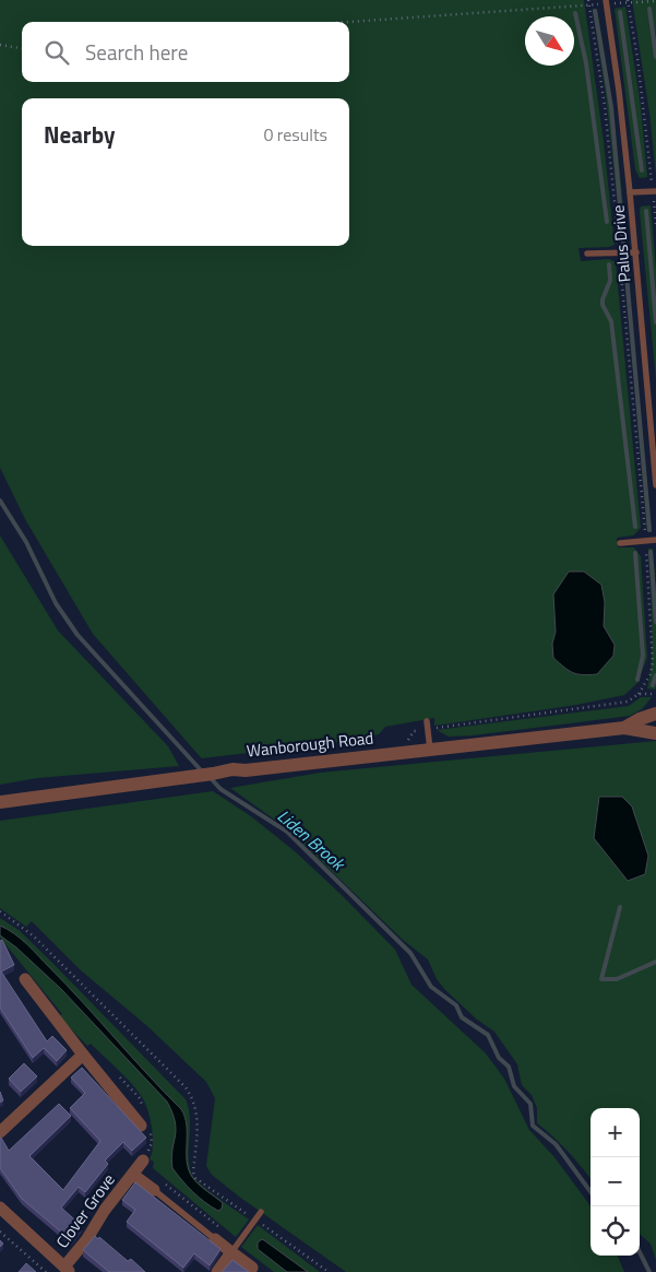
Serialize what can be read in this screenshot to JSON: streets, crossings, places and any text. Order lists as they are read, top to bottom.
{
  "streets": {
    "street": ["Wanborough Road", "Clover Grove"],
    "lane": ["Palus Drive"]
  },
  "water": ["Liden Brook"],
  "north": "bottom right",
  "page": {
    "search": "Search here",
    "heading": ["Nearby", "0 results"],
    "map_buttons": ["+", "−"]
  }
}
